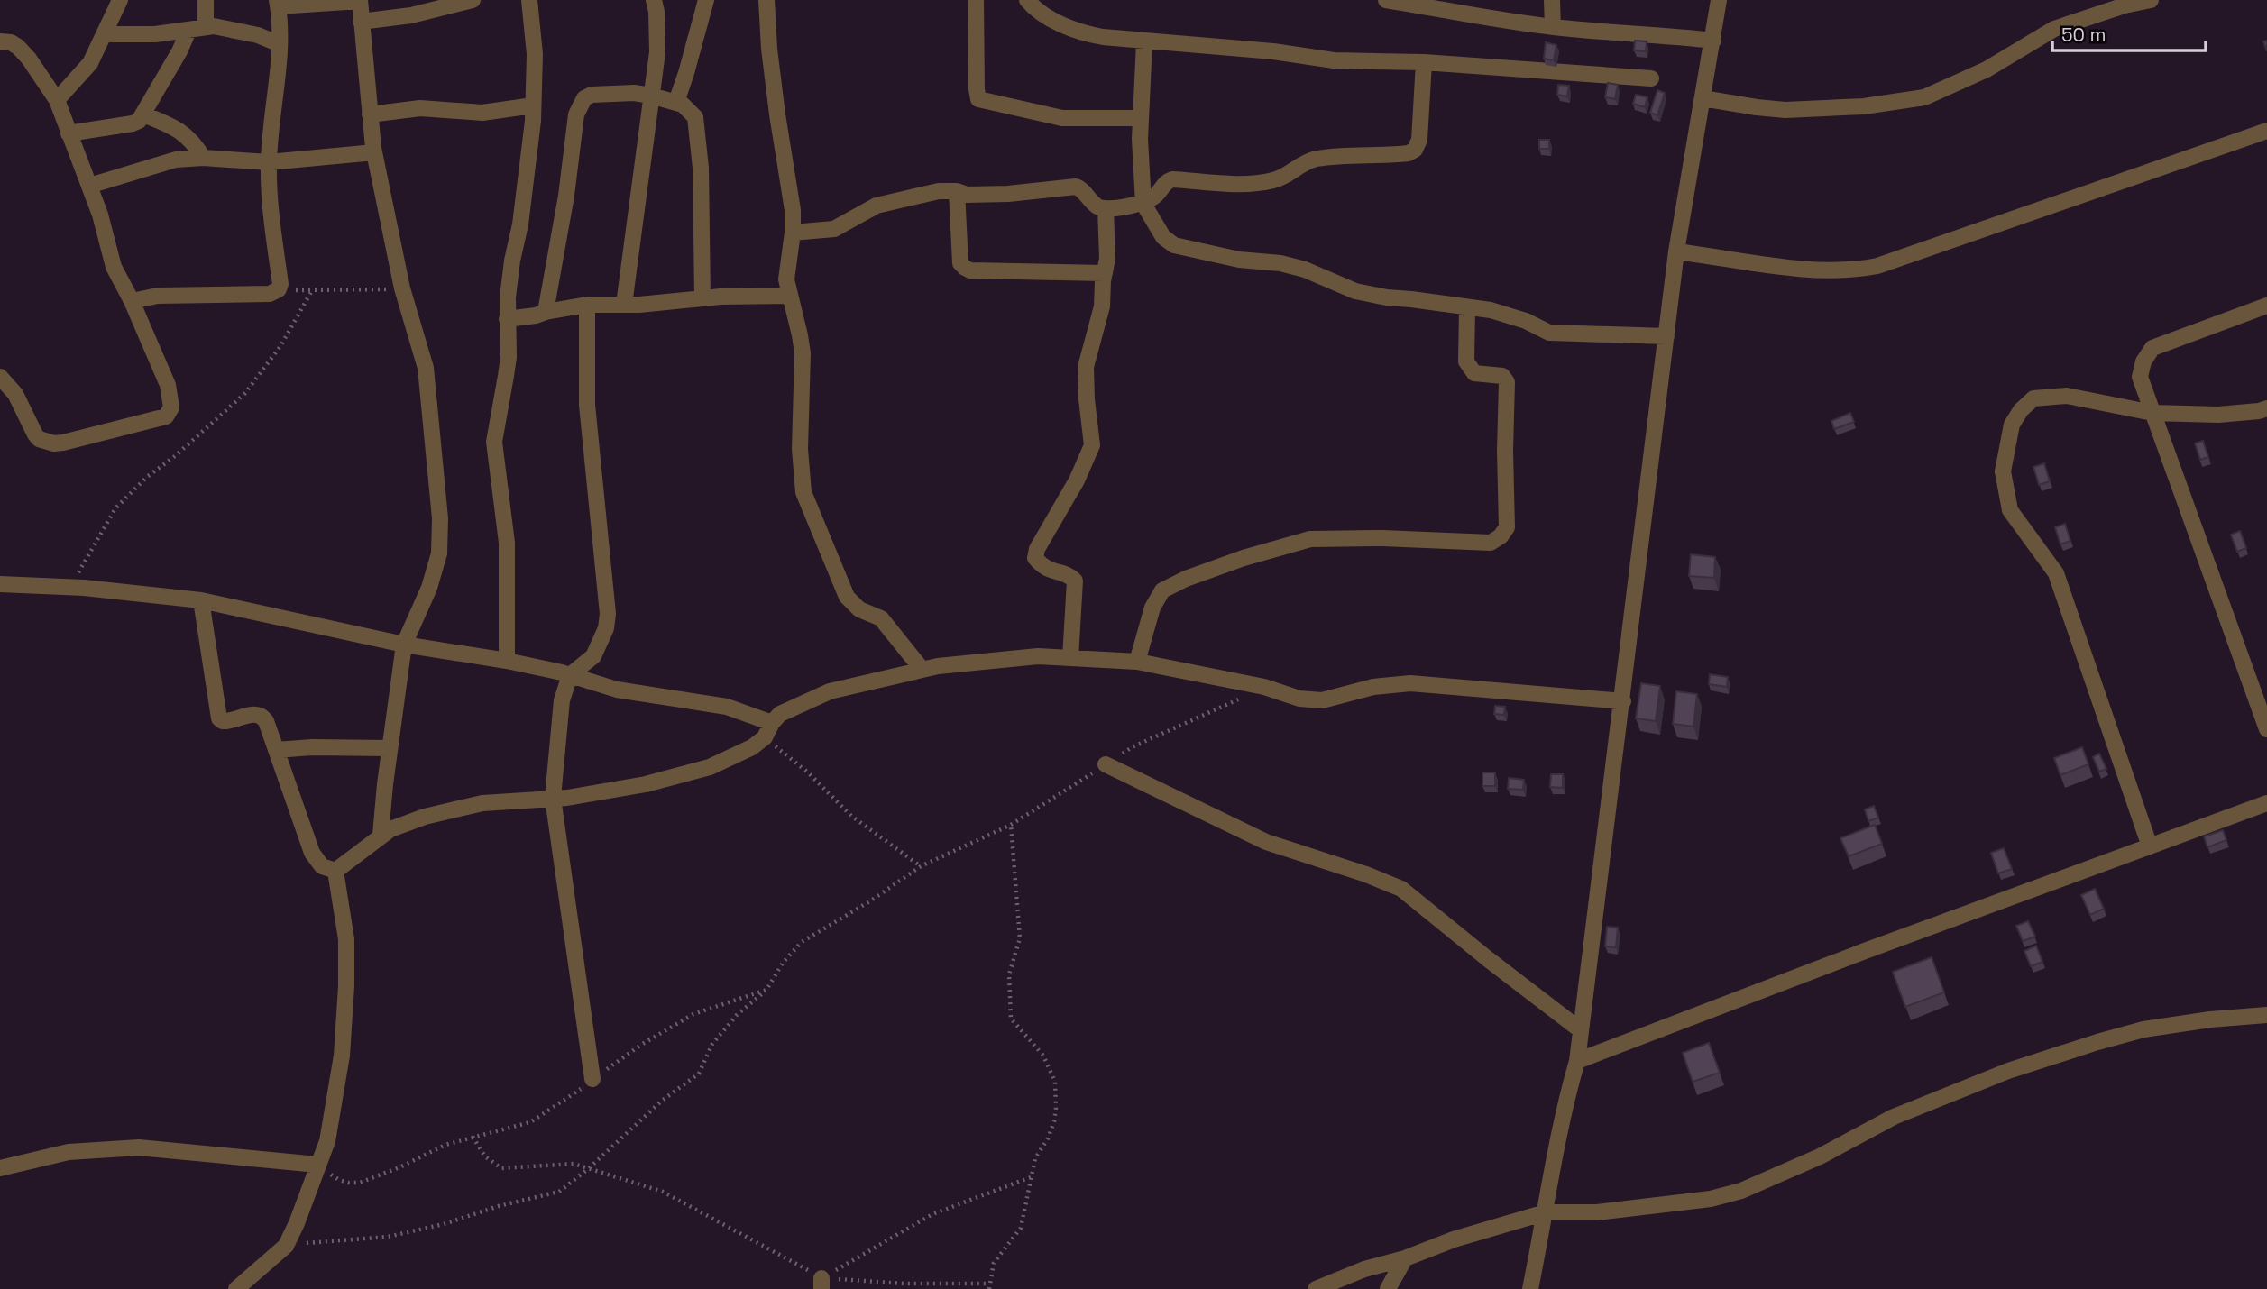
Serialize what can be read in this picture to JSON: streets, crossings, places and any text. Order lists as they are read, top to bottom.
{
  "scale_bar": "50 m"
}
